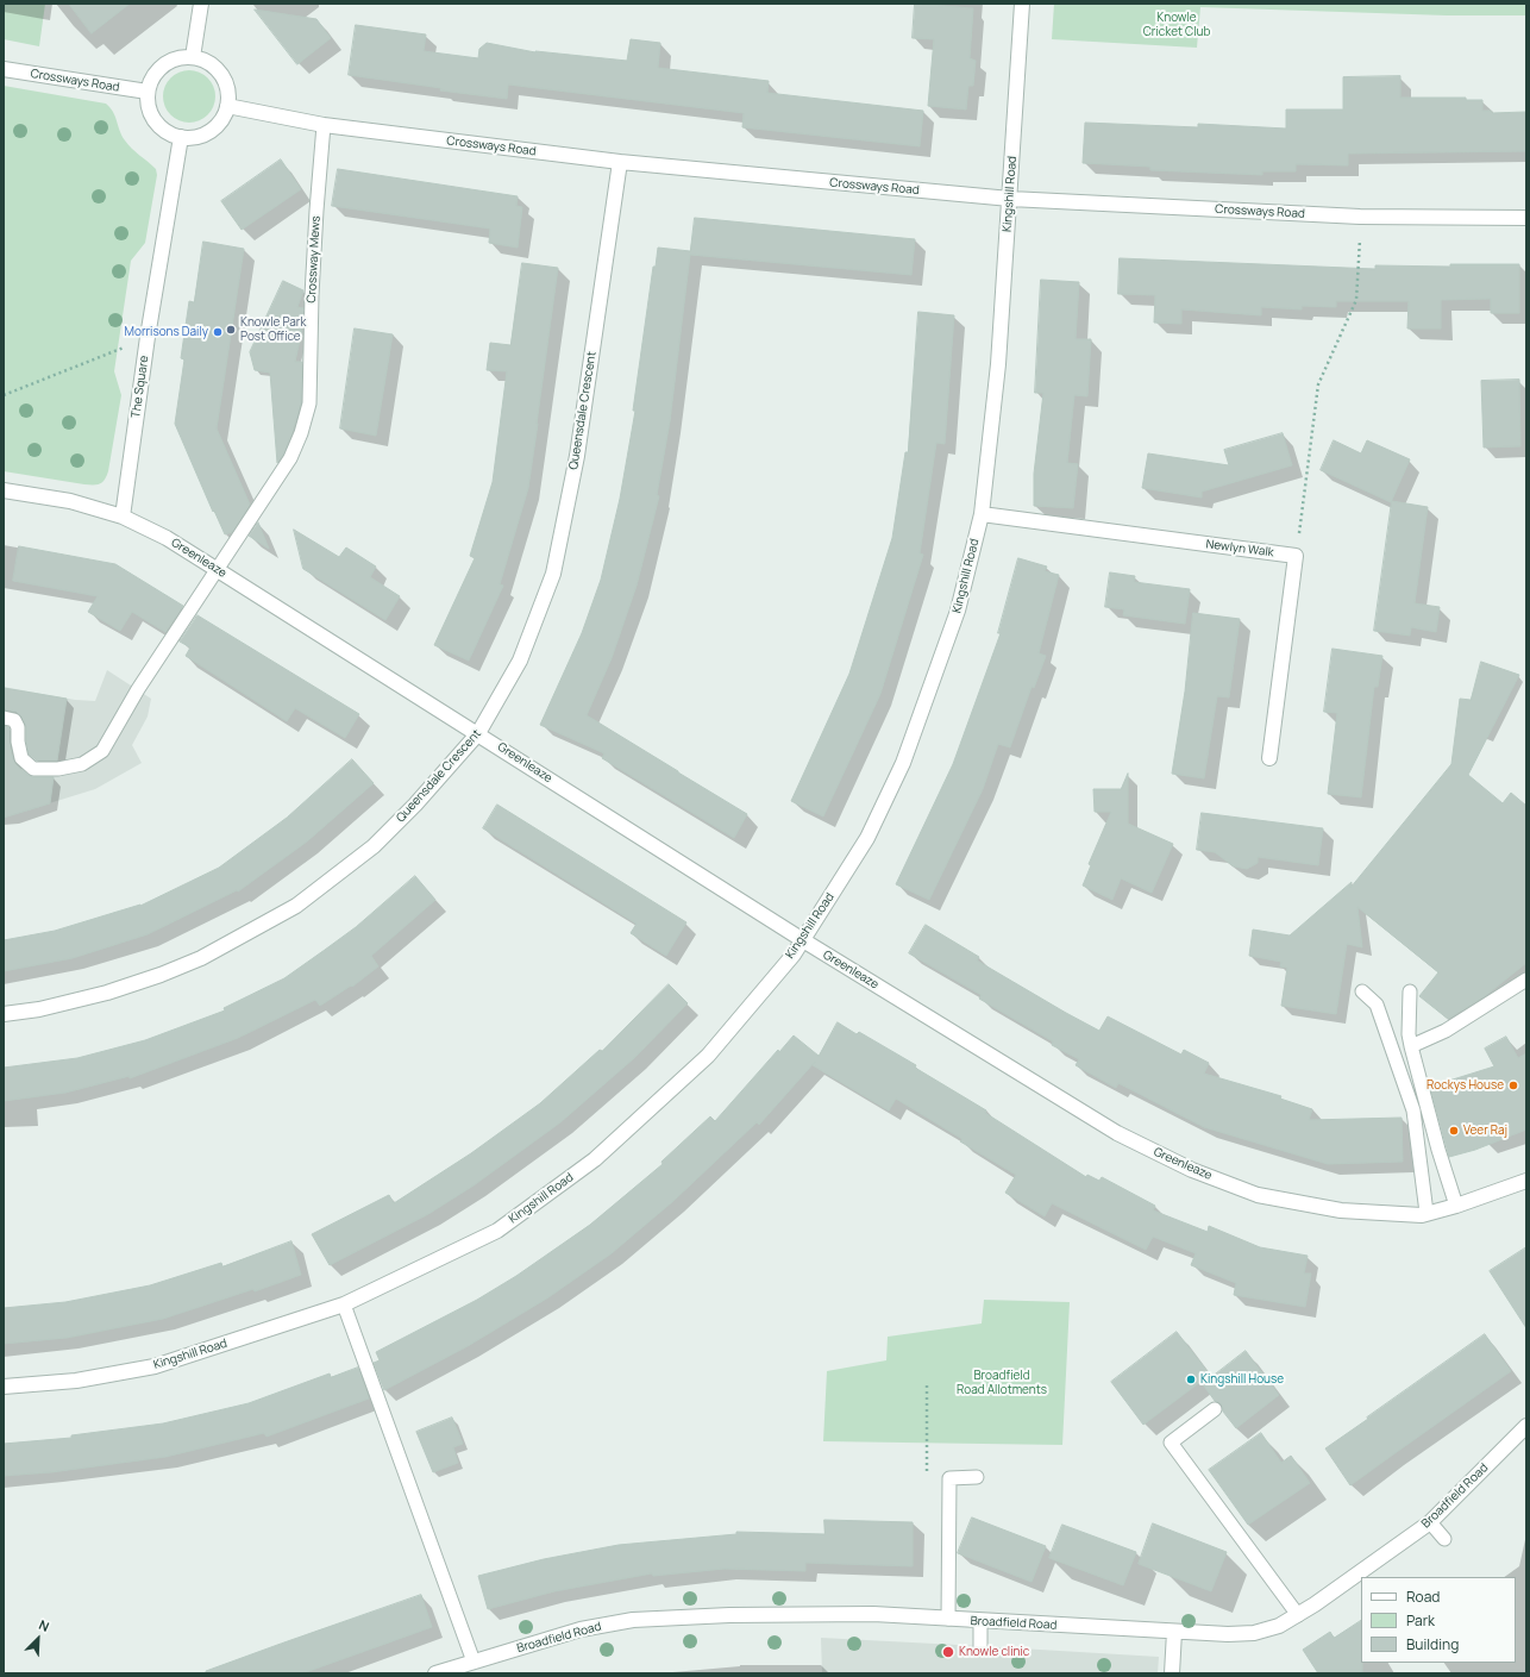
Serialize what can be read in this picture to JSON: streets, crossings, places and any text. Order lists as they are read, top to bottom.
{
  "streets": {
    "street": [
      "Crossways Road",
      "Kingshill Road",
      "The Square",
      "Queensdale Crescent",
      "Newlyn Walk",
      "Greenleaze",
      "Broadfield Road"
    ],
    "lane": ["Crossway Mews"]
  },
  "crossings": [
    ["Crossways Road", "Kingshill Road"],
    ["Crossways Road", "Crossway Mews"],
    ["Crossways Road", "The Square"],
    ["Crossways Road", "Queensdale Crescent"],
    ["Kingshill Road", "Newlyn Walk"],
    ["Kingshill Road", "Greenleaze"],
    ["Crossway Mews", "Greenleaze"],
    ["The Square", "Greenleaze"],
    ["Queensdale Crescent", "Greenleaze"]
  ],
  "parks": ["Knowle Cricket Club", "Broadfield Road Allotments"],
  "places": [
    "Knowle Park Post Office",
    "Morrisons Daily",
    "Rockys House",
    "Veer Raj",
    "Kingshill House",
    "Knowle clinic"
  ],
  "legend": ["Road", "Park", "Building"],
  "north": "top right"
}
